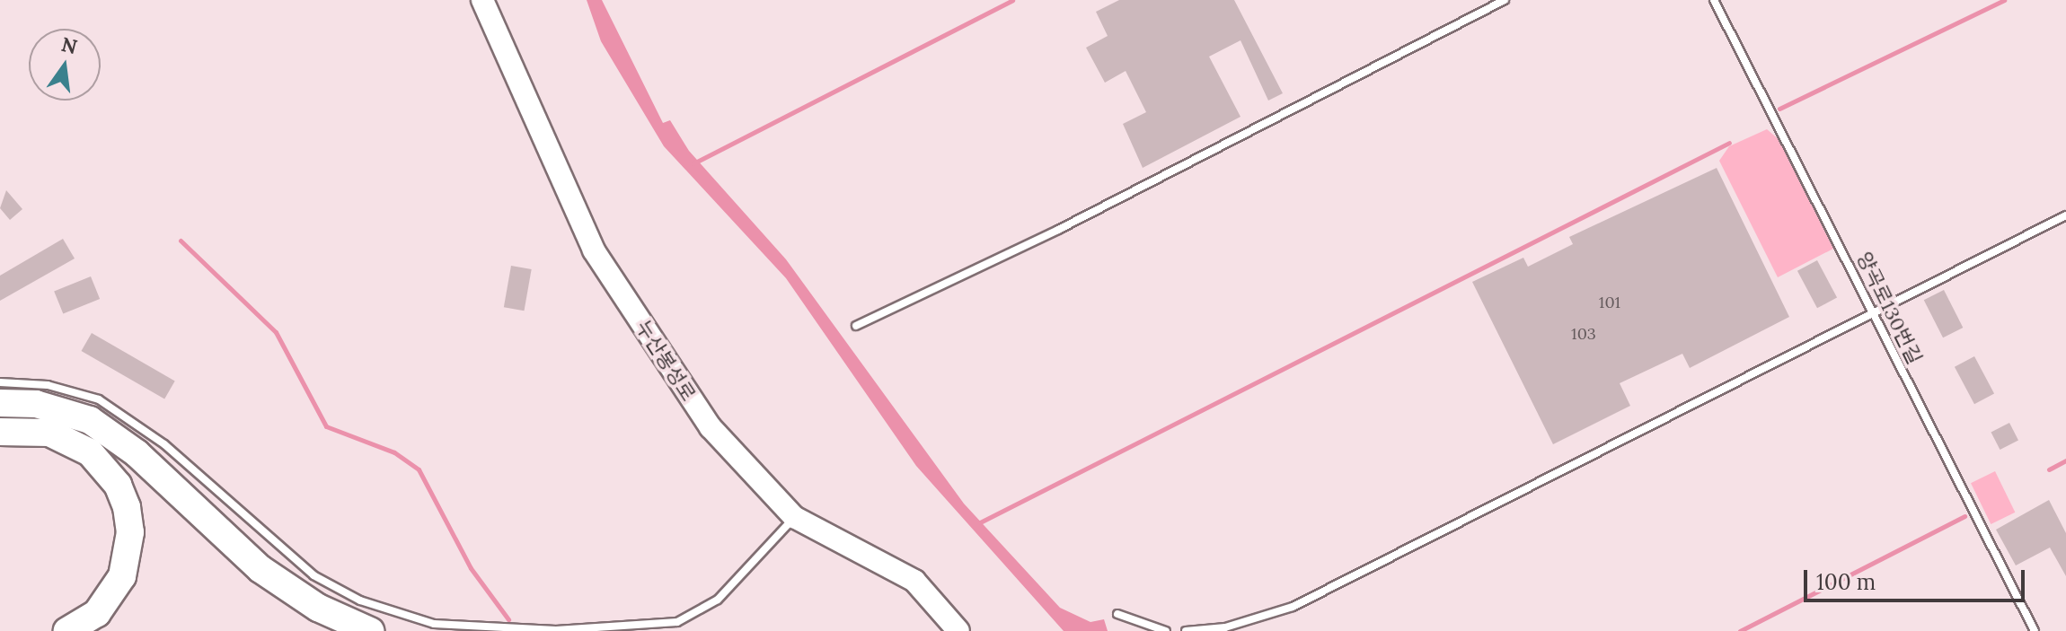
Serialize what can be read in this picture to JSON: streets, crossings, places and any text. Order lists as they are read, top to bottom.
{
  "streets": {
    "street": ["누산봉성로"],
    "lane": ["양곡로130번길"]
  },
  "house_numbers": ["101", "103"],
  "scale_bar": "100 m",
  "north": "top"
}
